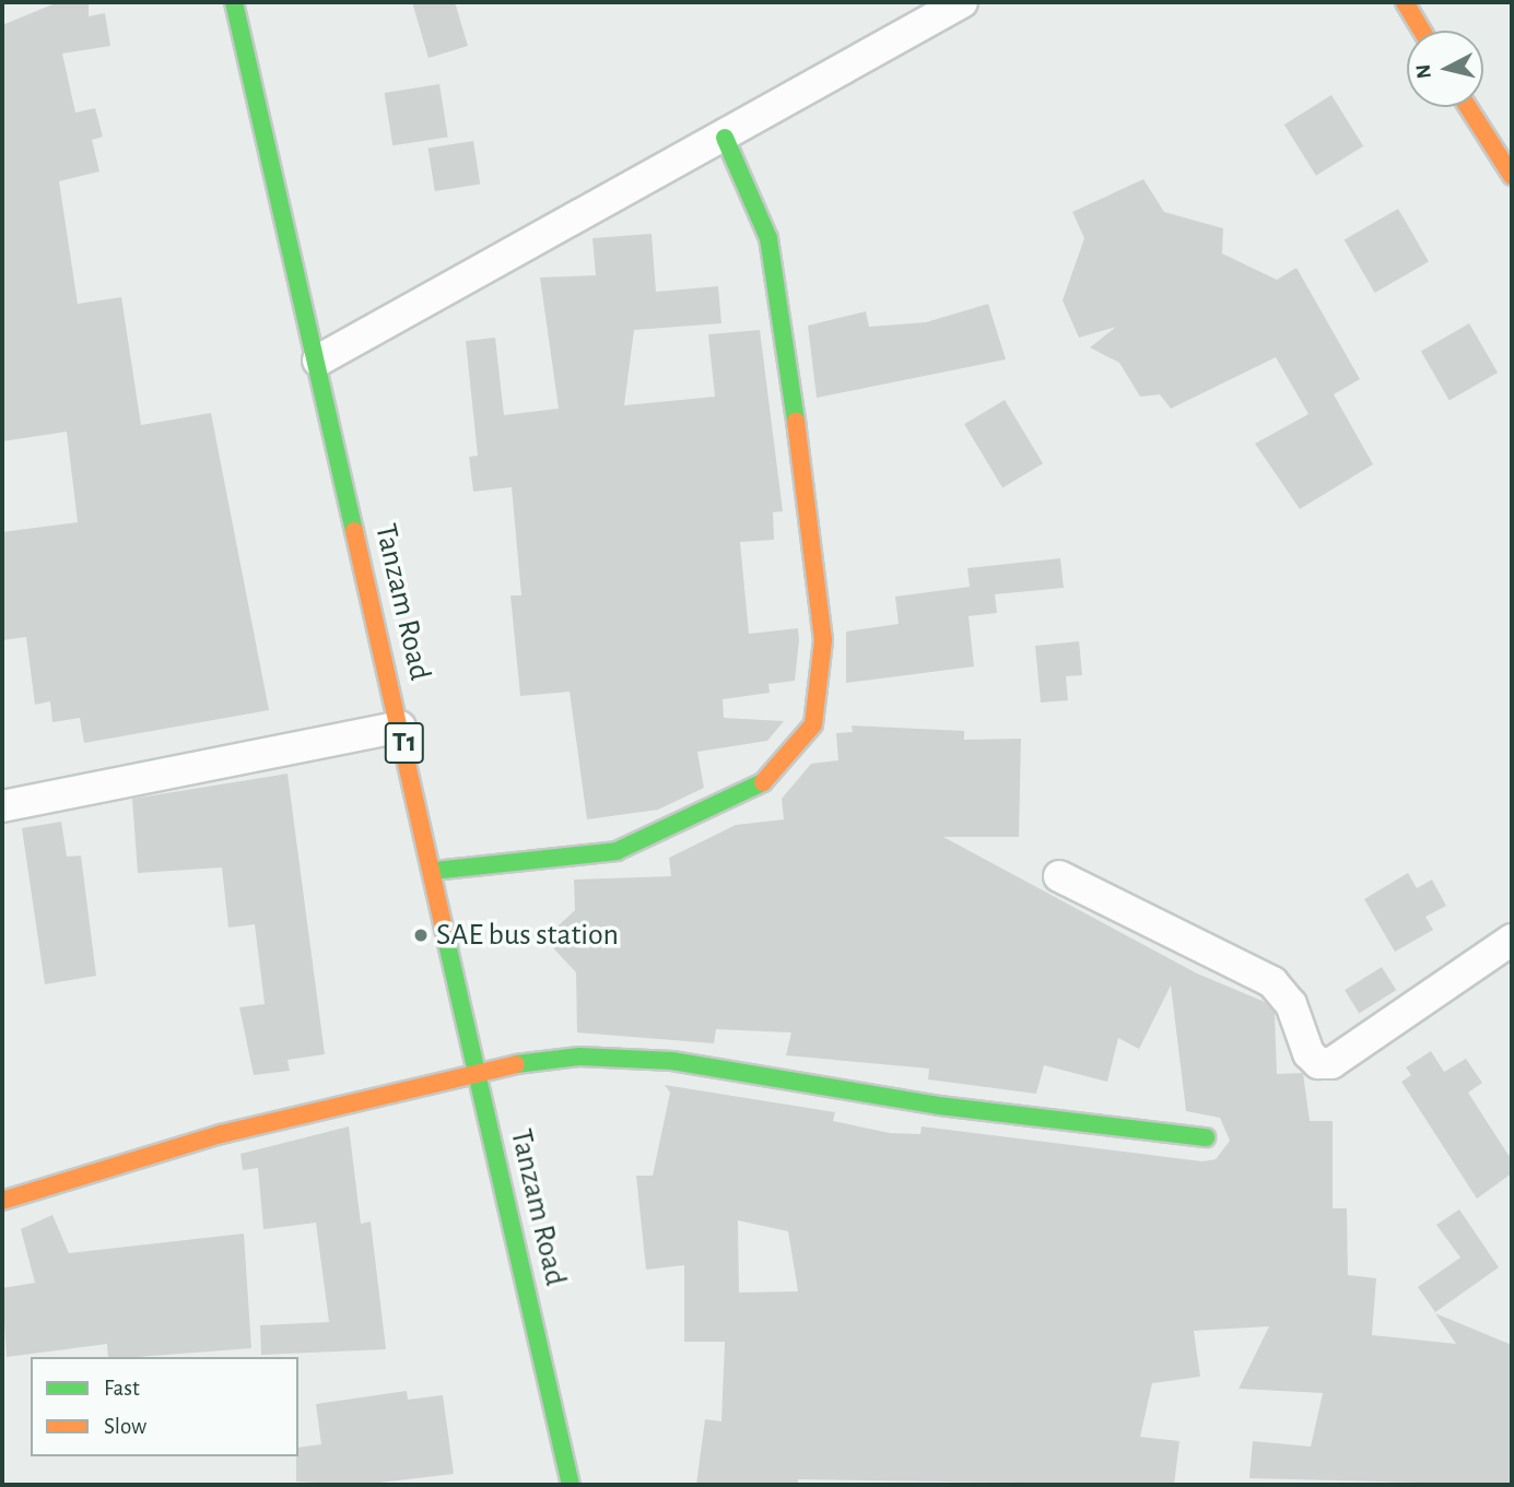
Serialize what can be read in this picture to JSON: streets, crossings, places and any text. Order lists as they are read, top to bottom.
{
  "streets": {
    "main road": ["Tanzam Road", "T1"]
  },
  "places": ["SAE bus station"],
  "legend": ["Fast", "Slow"],
  "north": "left"
}
